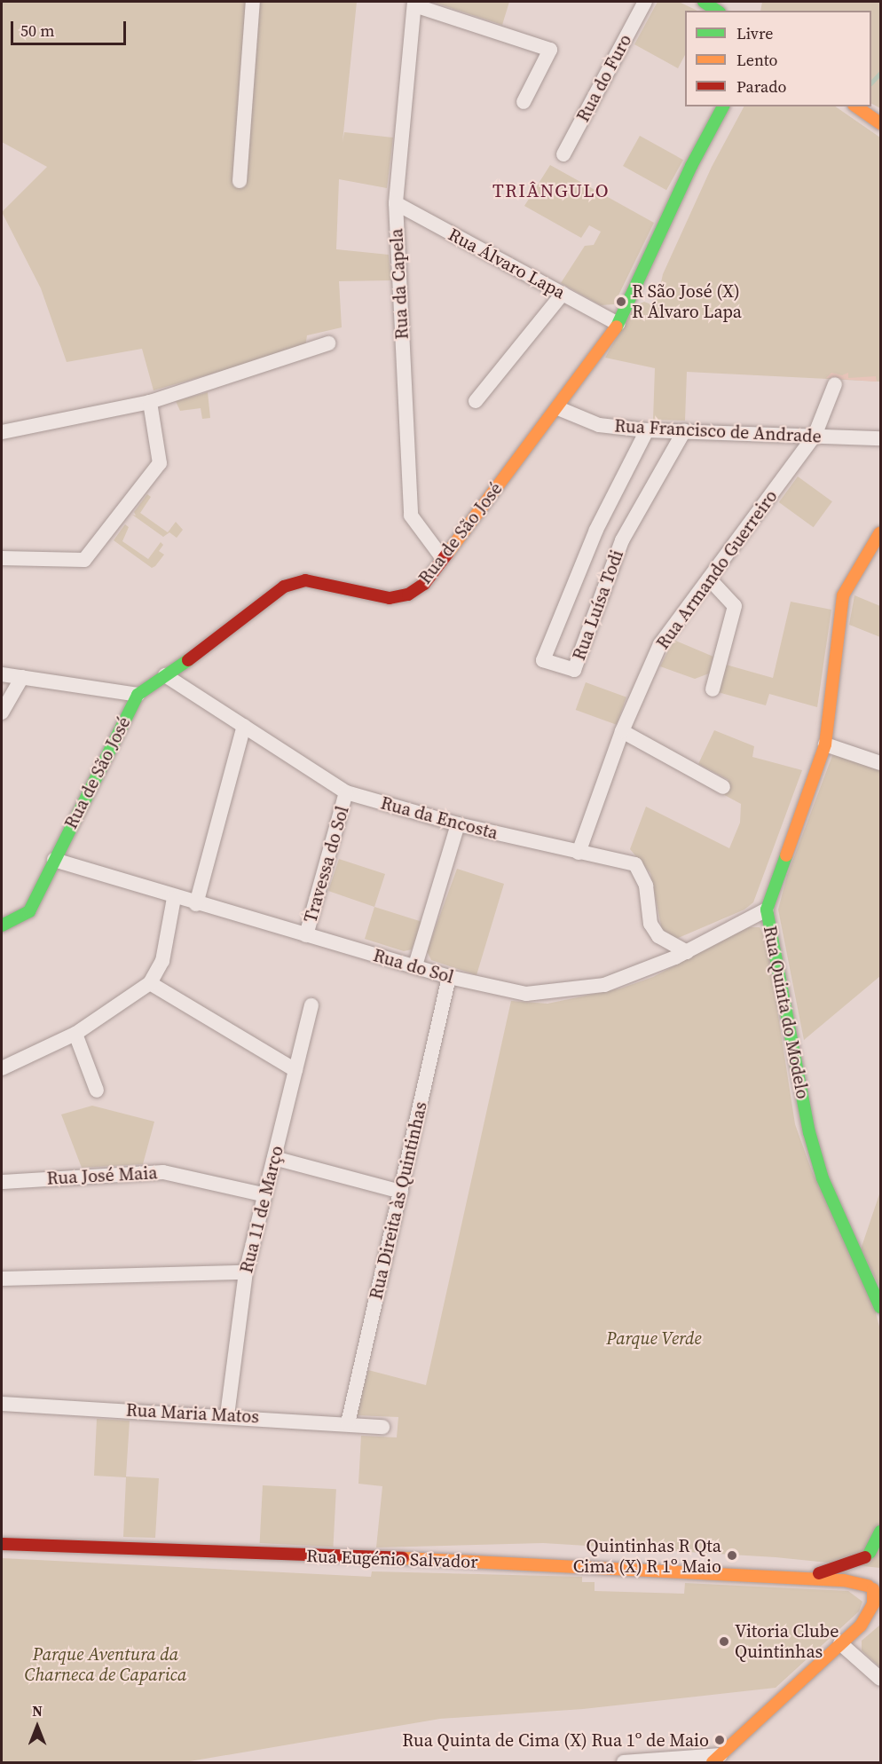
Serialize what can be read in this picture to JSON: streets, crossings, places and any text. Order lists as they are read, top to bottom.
{
  "streets": {
    "street": [
      "Rua do Furo",
      "Rua Álvaro Lapa",
      "Rua da Capela",
      "Rua Francisco de Andrade",
      "Rua de São José",
      "Rua Armando Guerreiro",
      "Rua Luísa Todi",
      "Rua da Encosta",
      "Travessa do Sol",
      "Rua do Sol",
      "Rua Quinta do Modelo",
      "Rua José Maia",
      "Rua Direita às Quintinhas",
      "Rua 11 de Março",
      "Rua Maria Matos",
      "Rua Eugénio Salvador"
    ]
  },
  "crossings": [
    ["Rua Álvaro Lapa", "Rua da Capela"],
    ["Rua Álvaro Lapa", "Rua de São José"],
    ["Rua da Capela", "Rua de São José"],
    ["Rua Francisco de Andrade", "Rua de São José"],
    ["Rua Francisco de Andrade", "Rua Armando Guerreiro"],
    ["Rua Francisco de Andrade", "Rua Luísa Todi"],
    ["Rua de São José", "Rua da Encosta"],
    ["Rua de São José", "Rua do Sol"],
    ["Rua Armando Guerreiro", "Rua da Encosta"],
    ["Rua da Encosta", "Travessa do Sol"],
    ["Rua da Encosta", "Rua do Sol"],
    ["Travessa do Sol", "Rua do Sol"],
    ["Rua do Sol", "Rua Quinta do Modelo"],
    ["Rua do Sol", "Rua Direita às Quintinhas"],
    ["Rua José Maia", "Rua 11 de Março"],
    ["Rua Direita às Quintinhas", "Rua Maria Matos"],
    ["Rua 11 de Março", "Rua Maria Matos"]
  ],
  "districts": ["TRIÂNGULO"],
  "parks": ["Parque Verde", "Parque Aventura da Charneca de Caparica"],
  "places": [
    "R São José (X) R Álvaro Lapa",
    "Quintinhas R Qta Cima (X) R 1º Maio",
    "Vitoria Clube Quintinhas",
    "Rua Quinta de Cima (X) Rua 1º de Maio"
  ],
  "legend": ["Livre", "Lento", "Parado"],
  "scale_bar": "50 m",
  "north": "top"
}
